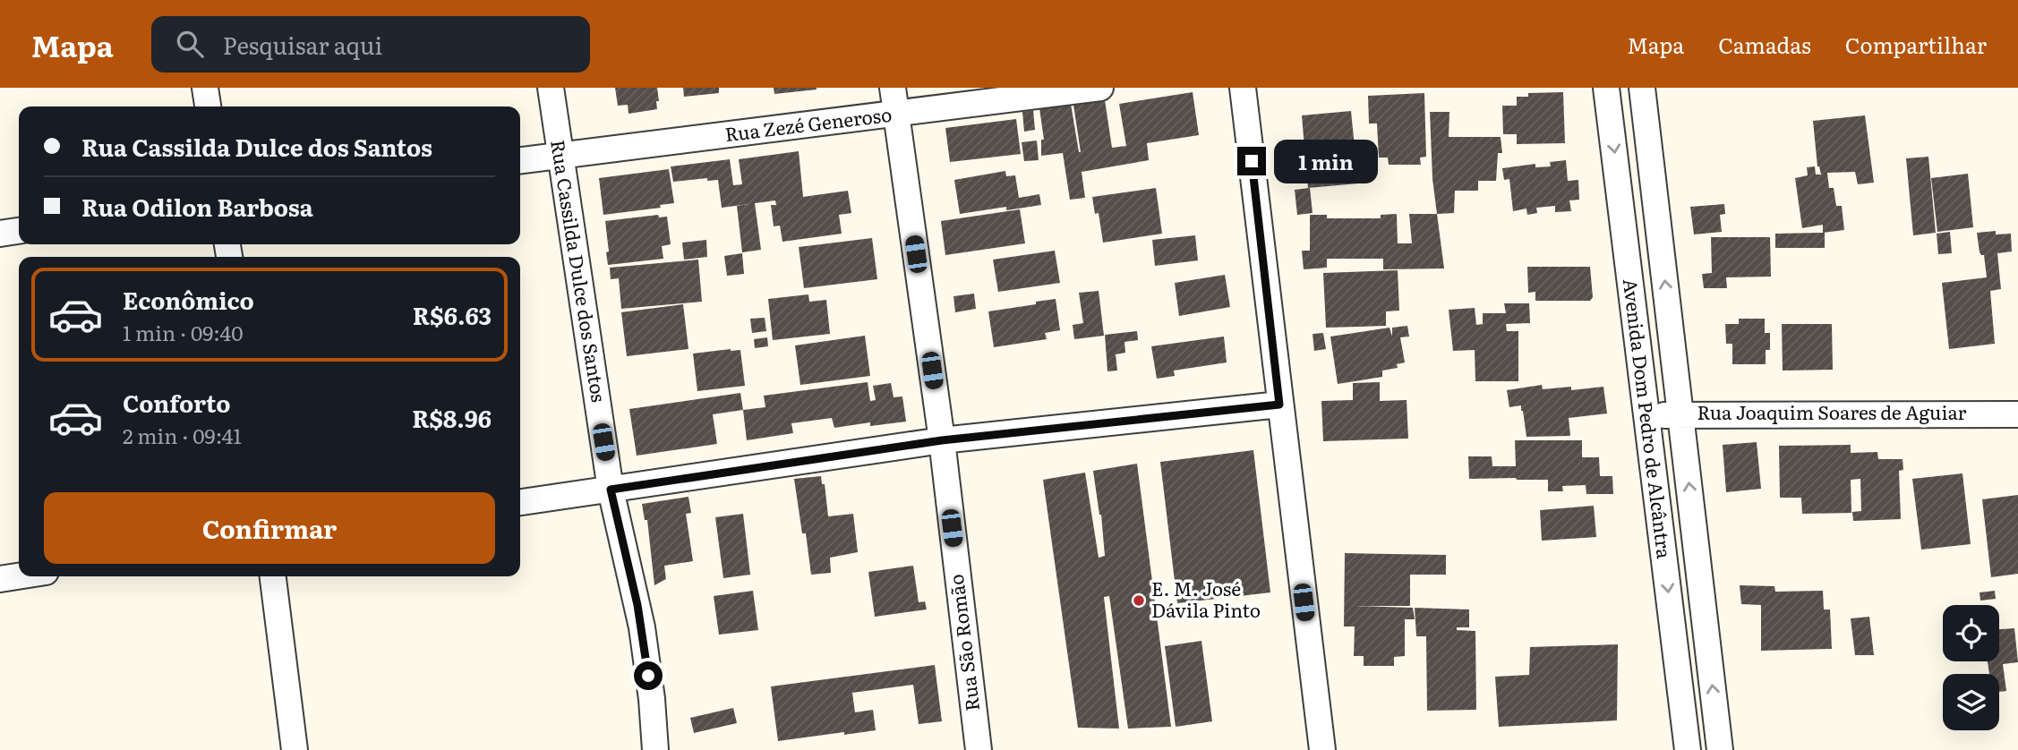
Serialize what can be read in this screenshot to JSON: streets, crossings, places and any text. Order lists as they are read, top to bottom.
{
  "streets": {
    "street": [
      "Rua Zezé Generoso",
      "Rua Cassilda Dulce dos Santos",
      "Rua Joaquim Soares de Aguiar",
      "Avenida Dom Pedro de Alcântra",
      "Rua São Romão"
    ]
  },
  "crossings": [
    ["Rua Zezé Generoso", "Rua Cassilda Dulce dos Santos"],
    ["Rua Zezé Generoso", "Rua São Romão"],
    ["Rua Joaquim Soares de Aguiar", "Avenida Dom Pedro de Alcântra"]
  ],
  "places": ["E. M. José Dávila Pinto"],
  "page": {
    "header": "Mapa",
    "search": "Pesquisar aqui",
    "nav": ["Mapa", "Camadas", "Compartilhar"],
    "banner": ["Rua Cassilda Dulce dos Santos", "Rua Odilon Barbosa"],
    "bubble": "1 min",
    "list": [
      {
        "name": "Econômico",
        "note": "1 min · 09:40",
        "value": "R$6.63"
      },
      {
        "name": "Conforto",
        "note": "2 min · 09:41",
        "value": "R$8.96"
      }
    ],
    "buttons": "Confirmar"
  }
}
